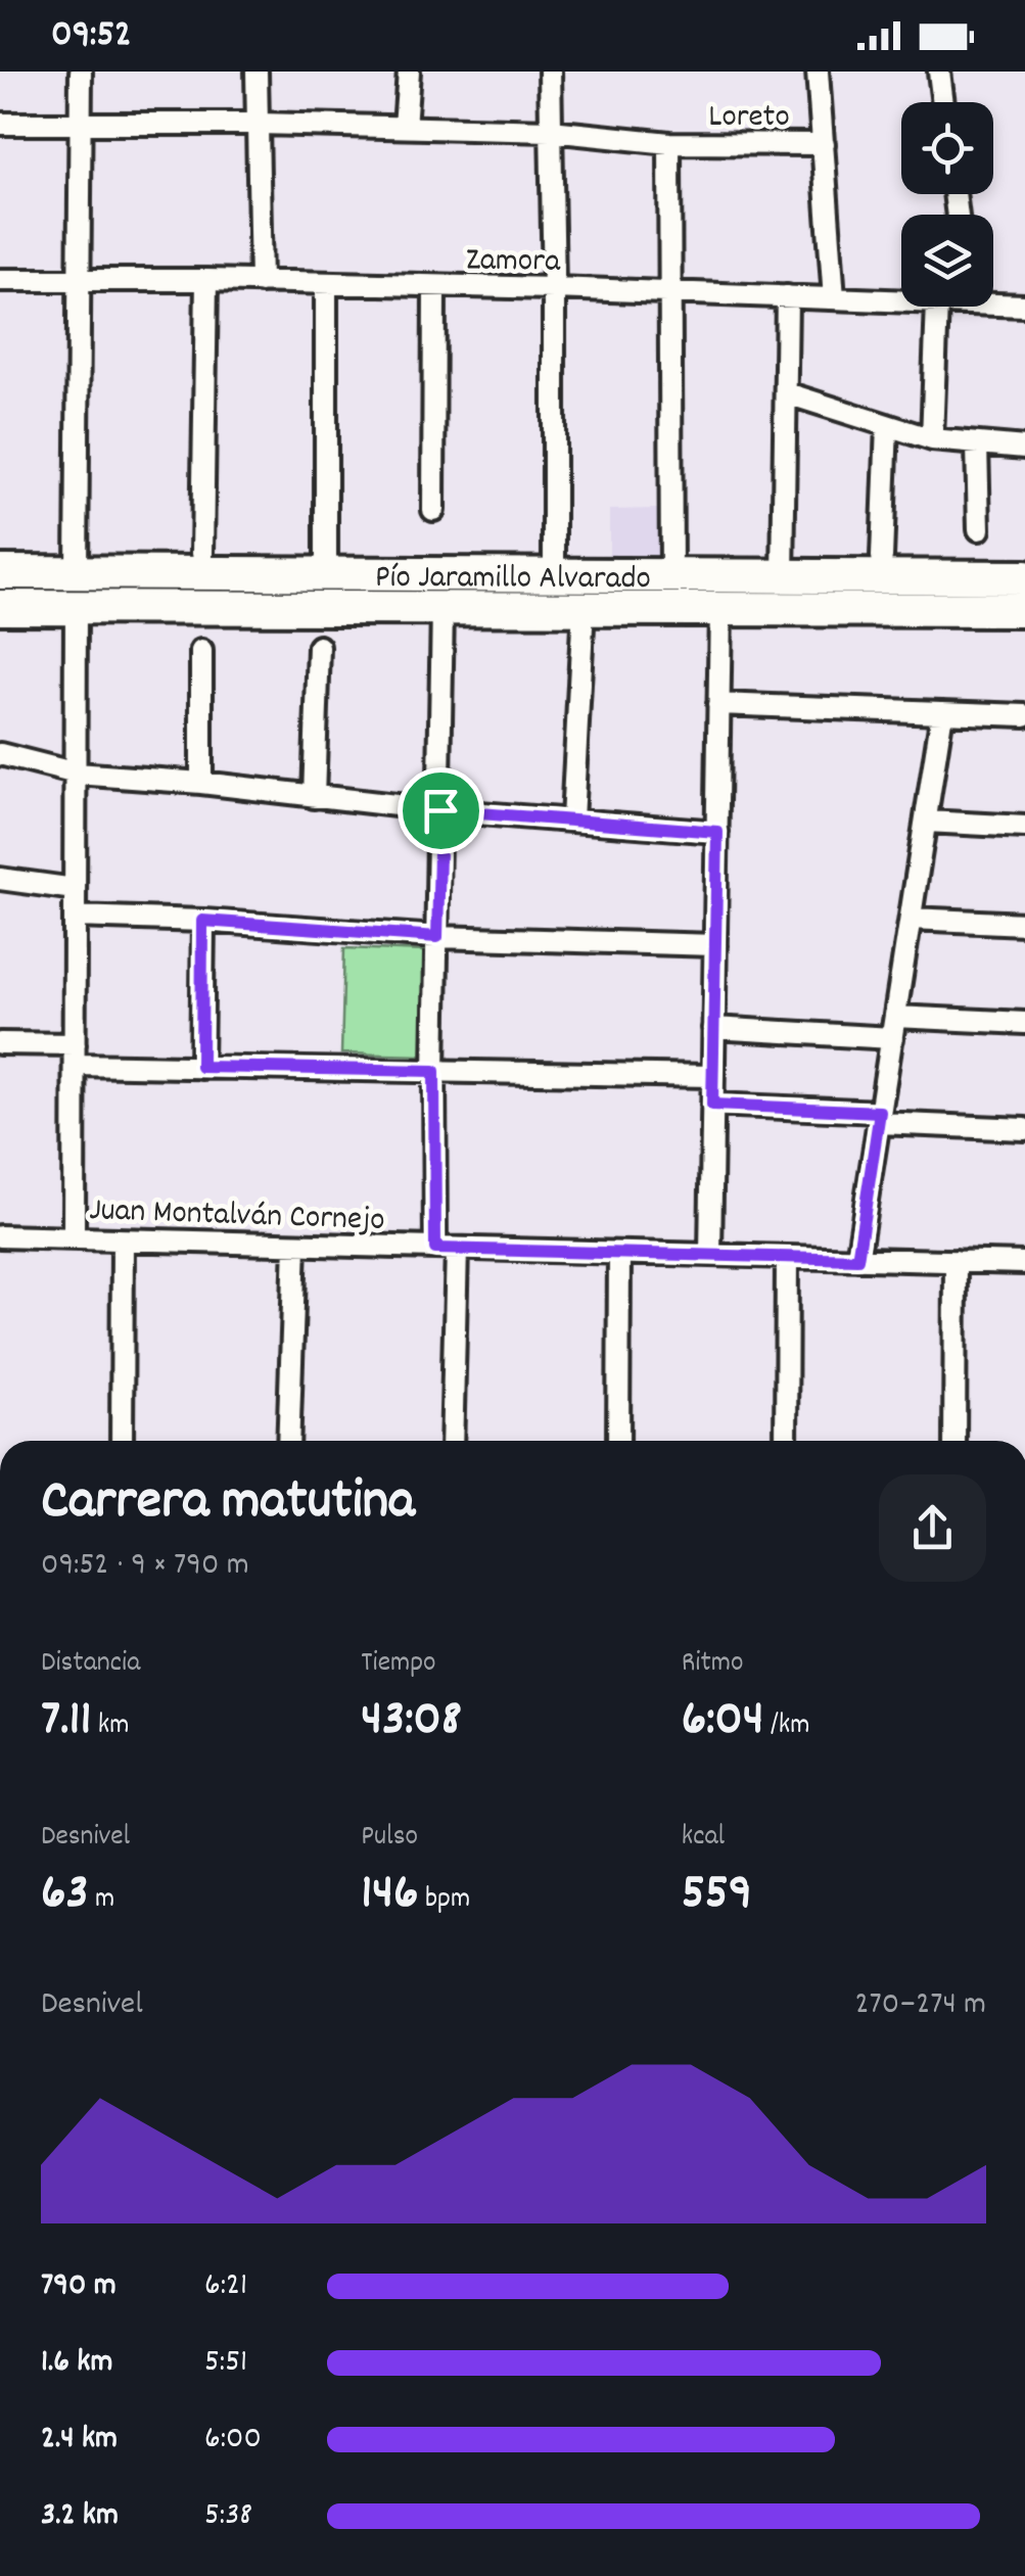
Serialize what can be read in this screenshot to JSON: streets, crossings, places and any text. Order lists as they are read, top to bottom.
{
  "streets": {
    "highway": ["Pío Jaramillo Alvarado"],
    "street": ["Loreto", "Zamora", "Juan Montalván Cornejo"]
  },
  "page": {
    "status": "09:52",
    "heading": ["Carrera matutina", "09:52 · 9 × 790 m"],
    "stats": [
      ["Distancia", "7.11 km"],
      ["Tiempo", "43:08"],
      ["Ritmo", "6:04 /km"],
      ["Desnivel", "63 m"],
      ["Pulso", "146 bpm"],
      ["kcal", "559"]
    ],
    "chart": ["Desnivel", "270–274 m"],
    "list": [
      {
        "name": "790 m",
        "note": "6:21"
      },
      {
        "name": "1.6 km",
        "note": "5:51"
      },
      {
        "name": "2.4 km",
        "note": "6:00"
      },
      {
        "name": "3.2 km",
        "note": "5:38"
      }
    ]
  }
}
